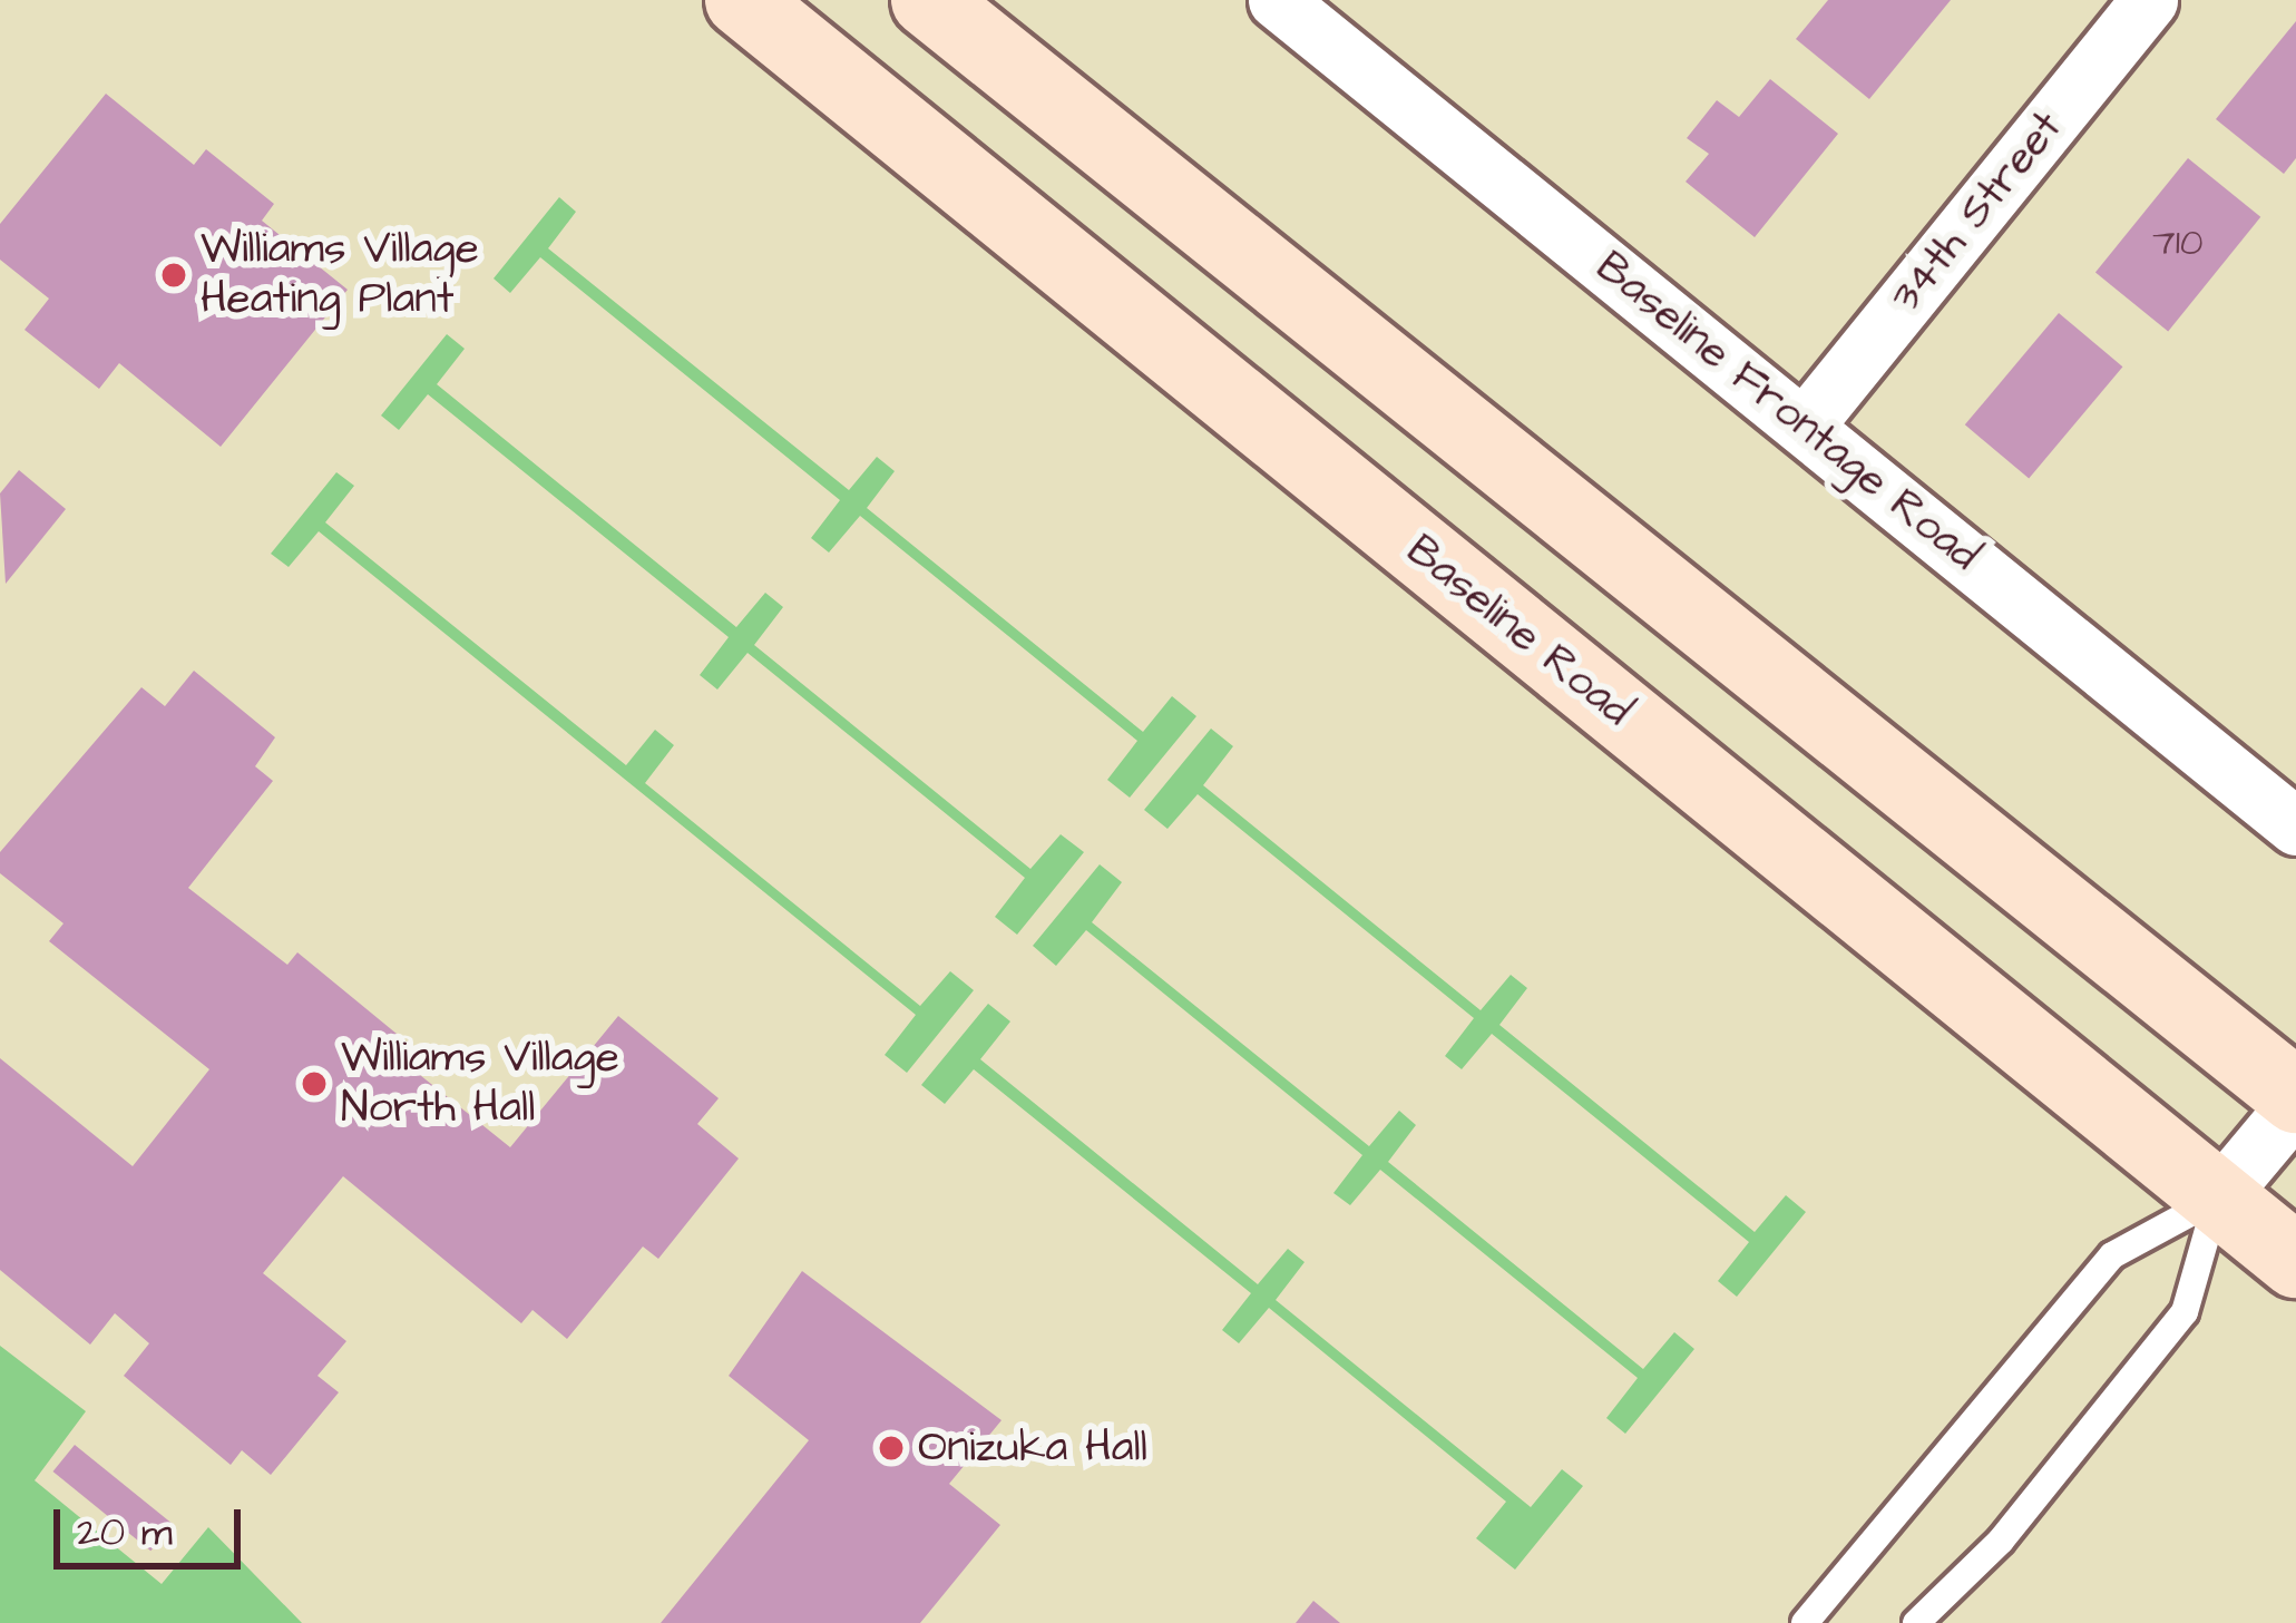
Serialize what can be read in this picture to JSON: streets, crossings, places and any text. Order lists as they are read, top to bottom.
{
  "streets": {
    "main road": ["Baseline Road"],
    "street": ["34th Street", "Baseline Frontage Road"]
  },
  "crossings": [
    ["34th Street", "Baseline Frontage Road"]
  ],
  "places": ["Williams Village Heating Plant", "Williams Village North Hall", "Onizuka Hall"],
  "house_numbers": ["710"],
  "scale_bar": "20 m"
}
